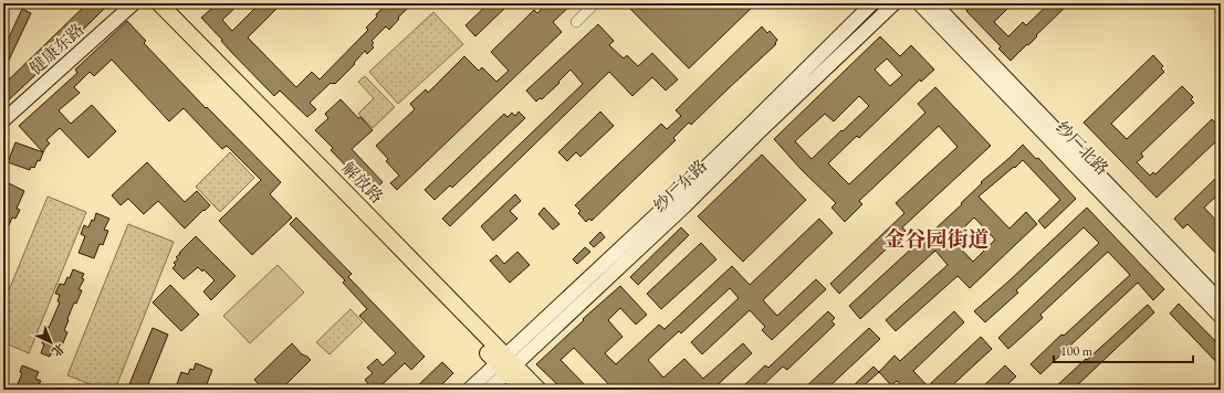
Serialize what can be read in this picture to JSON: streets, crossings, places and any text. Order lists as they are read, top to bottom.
{
  "streets": {
    "main road": [
      "健康东路",
      "纱厂北路",
      "解放路",
      "纱厂东路"
    ]
  },
  "crossings": [
    ["解放路", "纱厂东路"]
  ],
  "districts": ["金谷园街道"],
  "scale_bar": "100 m",
  "north": "bottom right"
}
